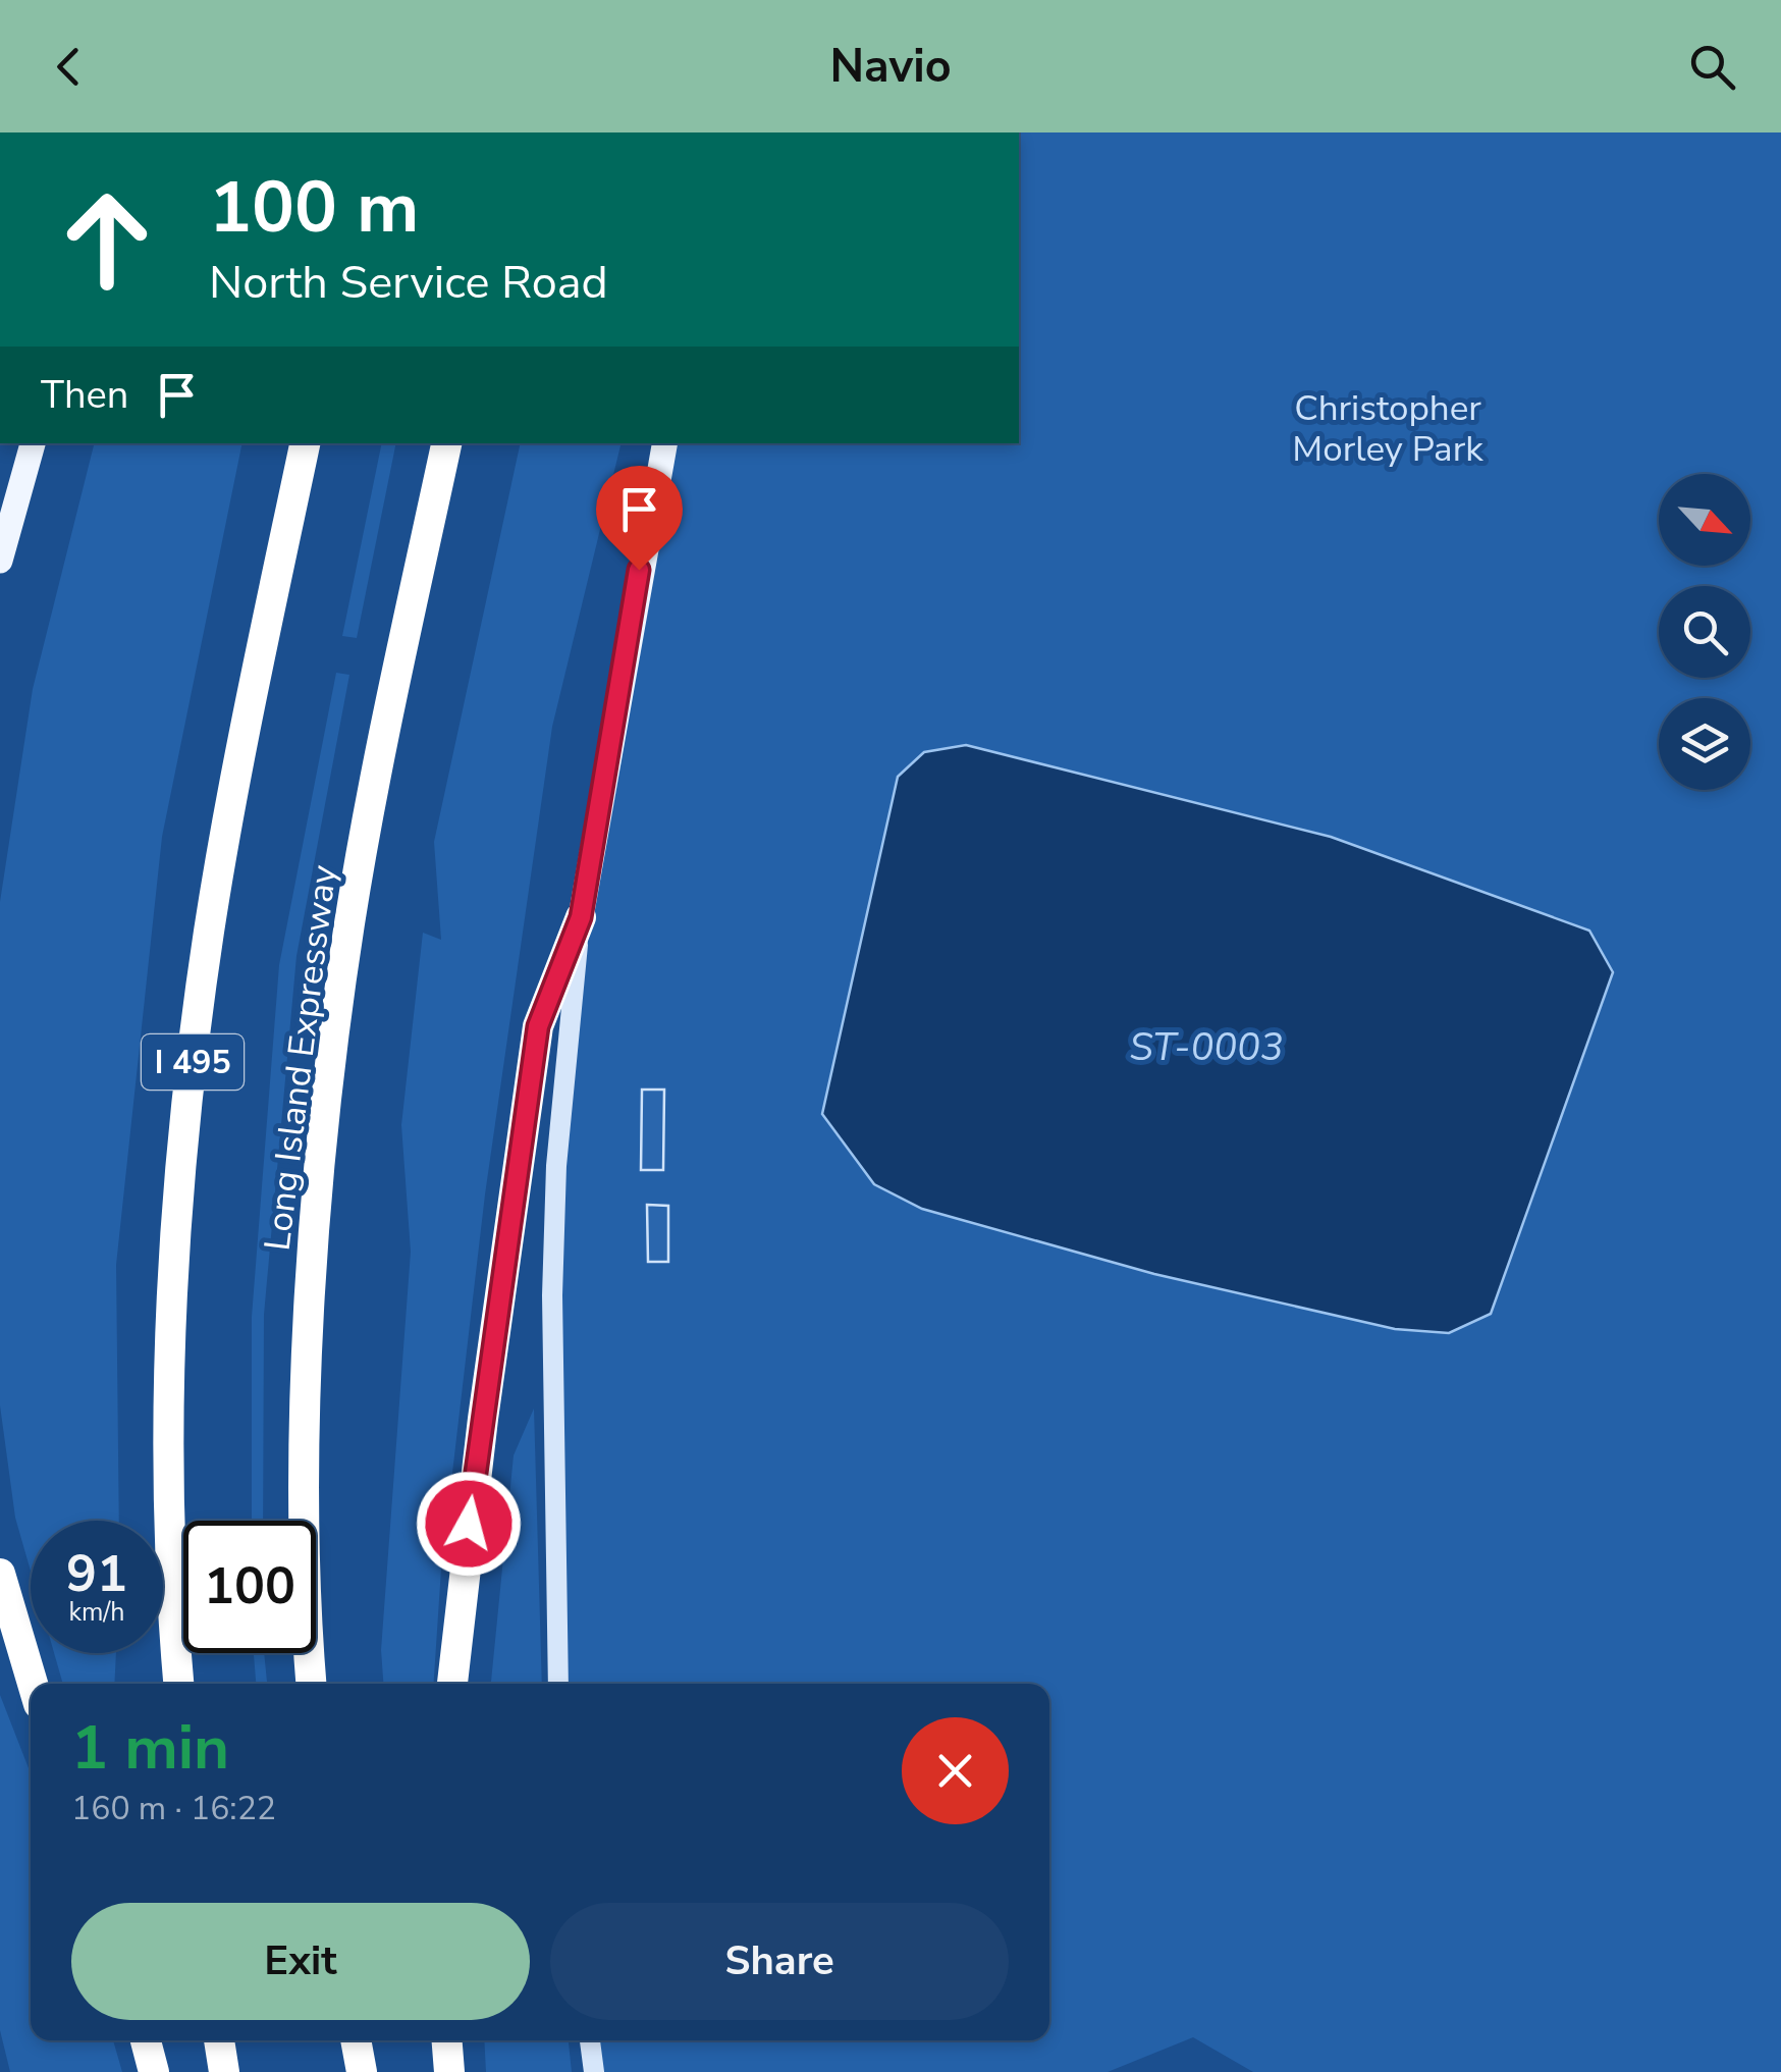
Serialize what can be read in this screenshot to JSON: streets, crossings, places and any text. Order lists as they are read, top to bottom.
{
  "streets": {
    "highway": ["Long Island Expressway", "I 495"]
  },
  "water": ["ST-0003"],
  "parks": ["Christopher Morley Park"],
  "north": "bottom right",
  "page": {
    "header": "Navio",
    "turn": ["100 m", "North Service Road"],
    "then": "Then",
    "speed": "91 km/h",
    "limit": "100",
    "heading": ["1 min", "160 m · 16:22"],
    "buttons": ["Exit", "Share"]
  }
}
